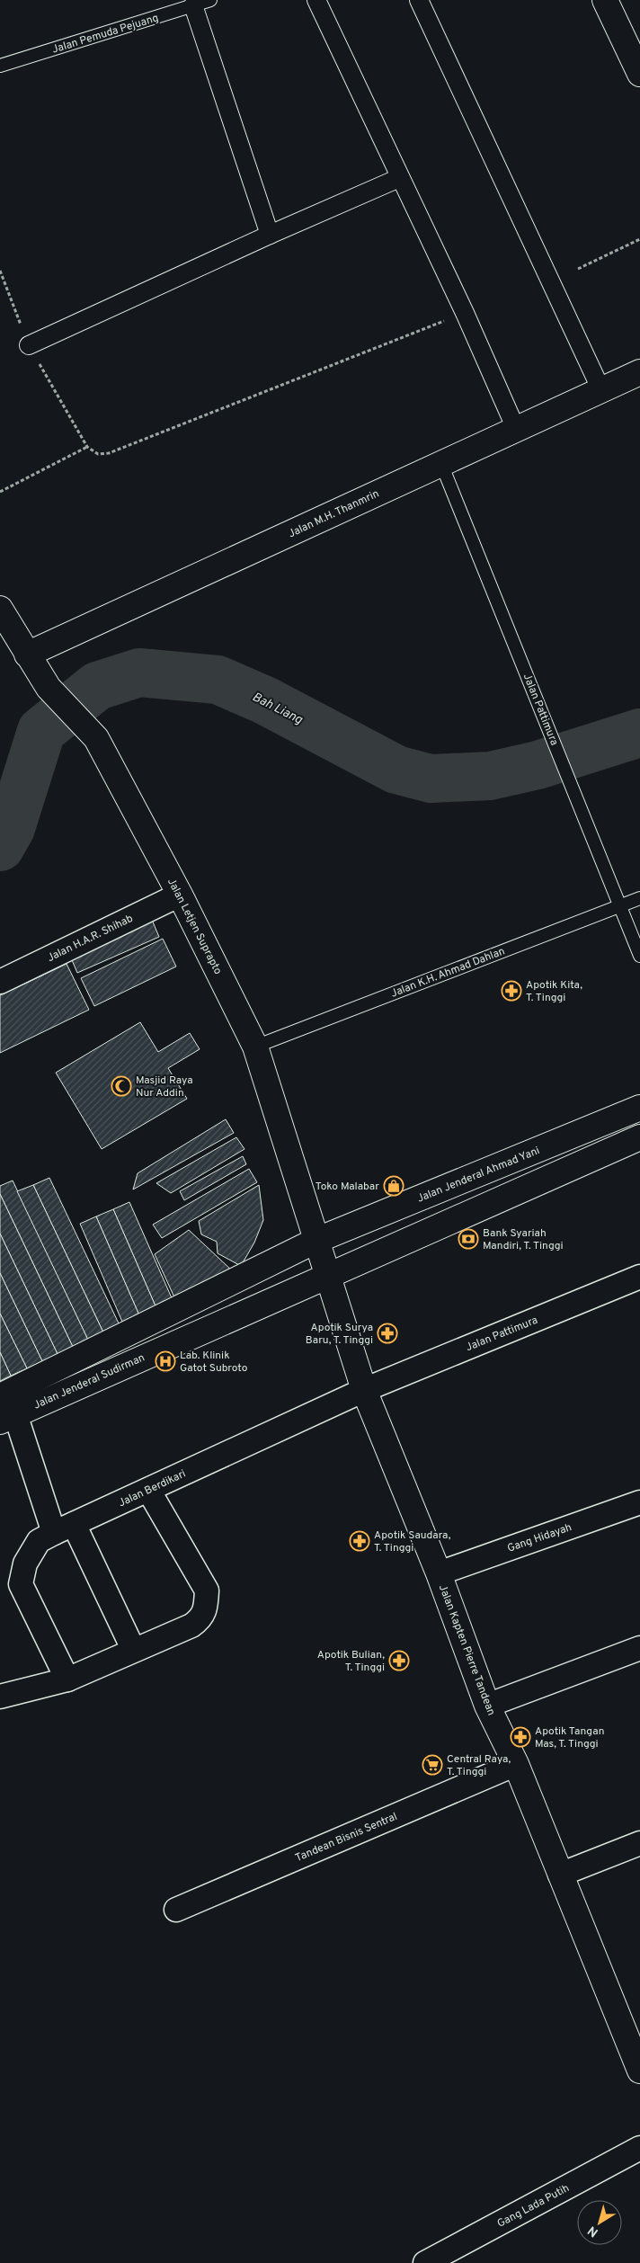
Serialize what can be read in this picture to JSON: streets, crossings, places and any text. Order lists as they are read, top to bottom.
{
  "streets": {
    "main road": [
      "Jalan M.H. Thanmrin",
      "Jalan Letjen Suprapto",
      "Jalan Jenderal Ahmad Yani",
      "Jalan Jenderal Sudirman",
      "Jalan Kapten Pierre Tandean"
    ],
    "street": [
      "Jalan Pattimura",
      "Jalan H.A.R. Shihab",
      "Jalan Berdikari",
      "Gang Hidayah",
      "Tandean Bisnis Sentral",
      "Gang Lada Putih"
    ],
    "lane": ["Jalan Pemuda Pejuang", "Jalan K.H. Ahmad Dahlan"]
  },
  "crossings": [
    ["Jalan M.H. Thanmrin", "Jalan Pattimura"],
    ["Jalan M.H. Thanmrin", "Jalan Letjen Suprapto"],
    ["Jalan Pattimura", "Jalan K.H. Ahmad Dahlan"],
    ["Jalan Pattimura", "Jalan Berdikari"],
    ["Jalan Pattimura", "Jalan Kapten Pierre Tandean"],
    ["Jalan Letjen Suprapto", "Jalan H.A.R. Shihab"],
    ["Jalan Letjen Suprapto", "Jalan K.H. Ahmad Dahlan"],
    ["Jalan Letjen Suprapto", "Jalan Jenderal Ahmad Yani"],
    ["Jalan Letjen Suprapto", "Jalan Jenderal Sudirman"],
    ["Jalan Letjen Suprapto", "Jalan Kapten Pierre Tandean"],
    ["Jalan Jenderal Ahmad Yani", "Jalan Jenderal Sudirman"],
    ["Jalan Jenderal Sudirman", "Jalan Kapten Pierre Tandean"],
    ["Jalan Berdikari", "Jalan Kapten Pierre Tandean"],
    ["Gang Hidayah", "Jalan Kapten Pierre Tandean"],
    ["Jalan Kapten Pierre Tandean", "Tandean Bisnis Sentral"]
  ],
  "water": ["Bah Liang"],
  "places": {
    "pharmacy": [
      "Apotik Kita, T. Tinggi",
      "Apotik Surya Baru, T. Tinggi",
      "Apotik Saudara, T. Tinggi",
      "Apotik Bulian, T. Tinggi",
      "Apotik Tangan Mas, T. Tinggi"
    ],
    "mosque": ["Masjid Raya Nur Addin"],
    "shop": ["Toko Malabar"],
    "bank": ["Bank Syariah Mandiri, T. Tinggi"],
    "hospital": ["Lab. Klinik Gatot Subroto"],
    "supermarket": ["Central Raya, T. Tinggi"]
  },
  "north": "bottom left"
}
